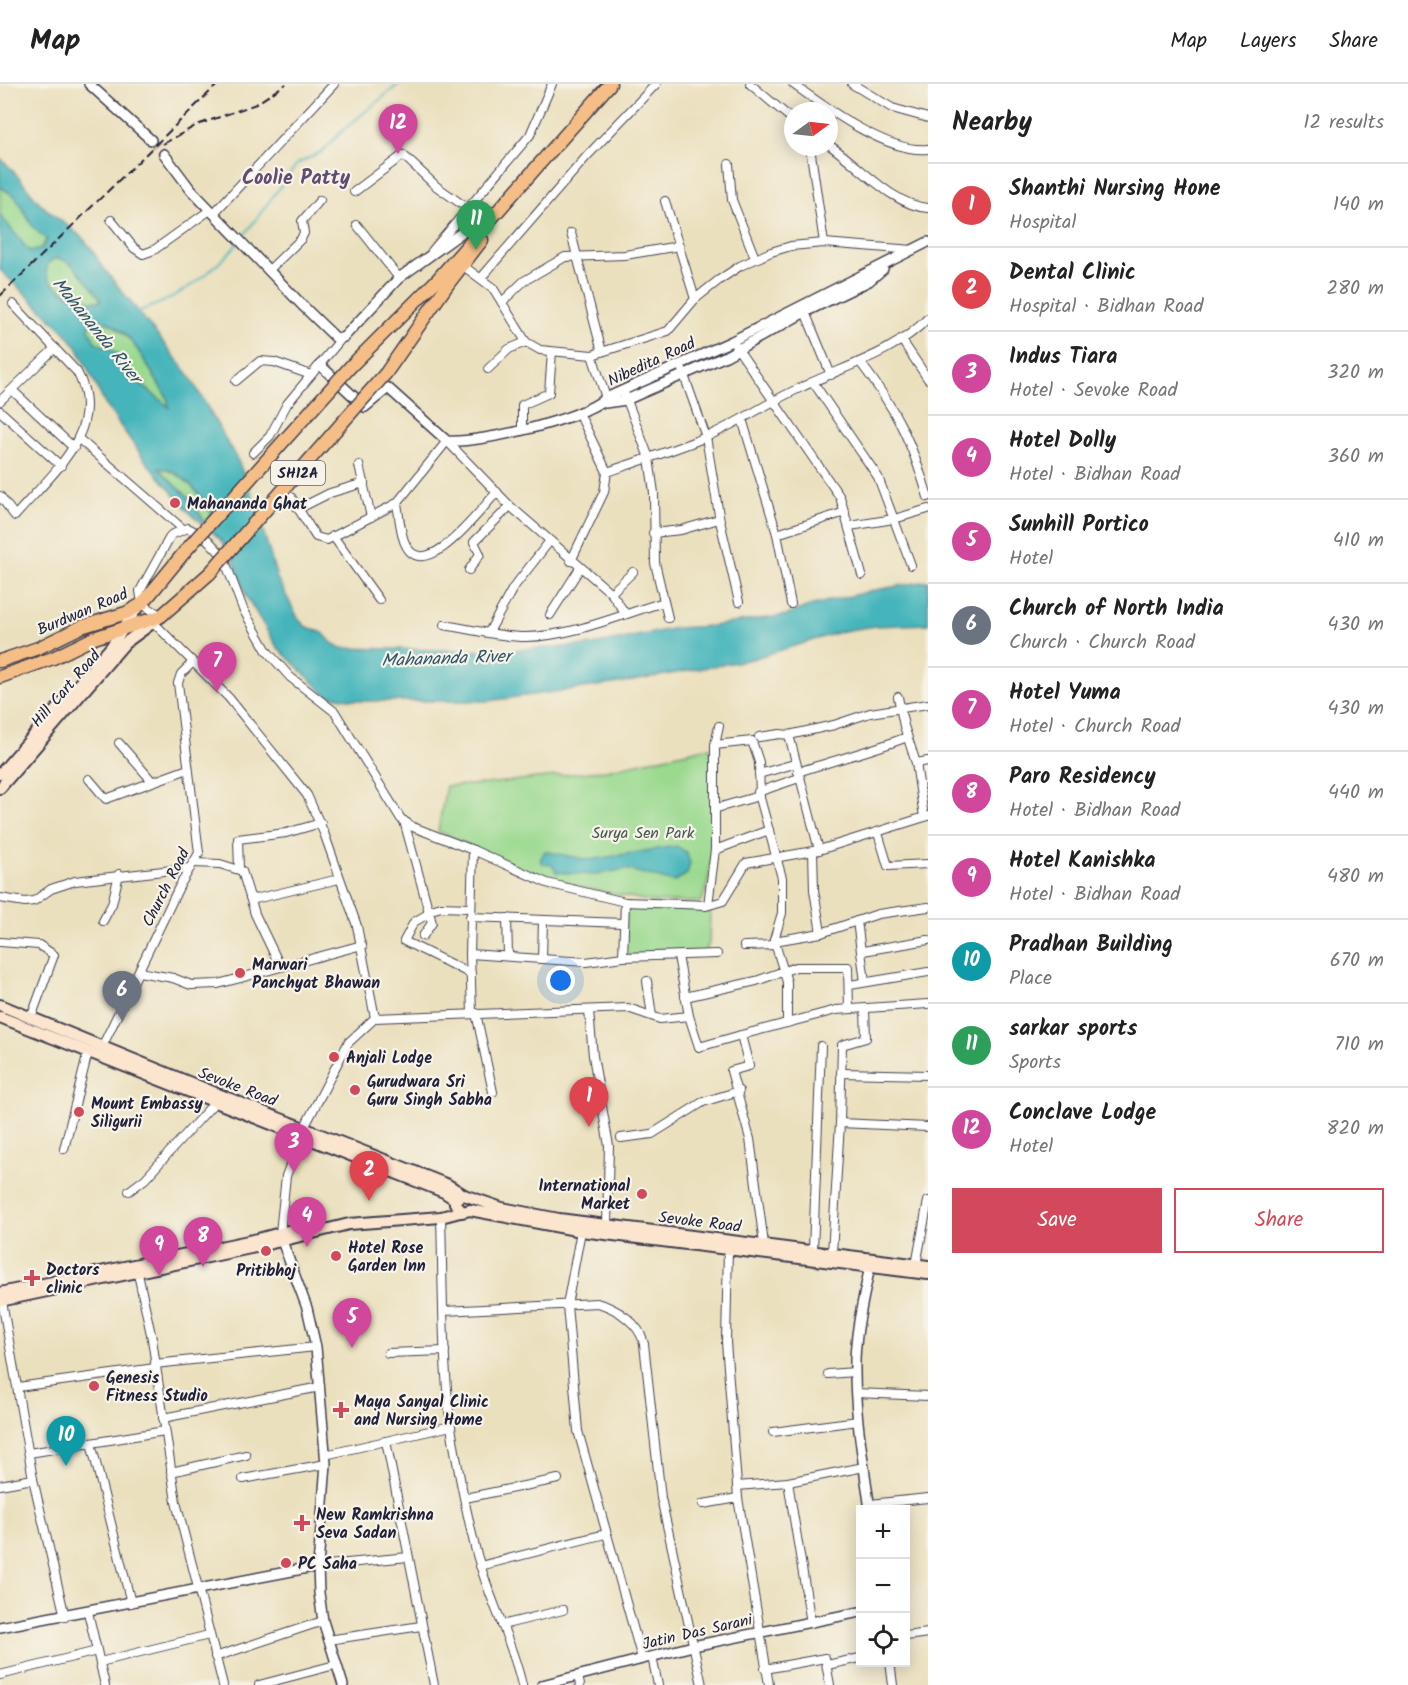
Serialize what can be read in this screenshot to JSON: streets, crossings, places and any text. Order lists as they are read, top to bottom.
{
  "streets": {
    "main road": [
      "SH12A",
      "Burdwan Road",
      "Hill Cart Road",
      "Sevoke Road"
    ],
    "street": ["Nibedita Road", "Church Road", "Jatin Das Sarani"]
  },
  "crossings": [
    ["SH12A", "Burdwan Road"],
    ["SH12A", "Hill Cart Road"],
    ["Burdwan Road", "Hill Cart Road"],
    ["Church Road", "Sevoke Road"]
  ],
  "districts": ["Coolie Patty"],
  "water": ["Mahananda River"],
  "parks": ["Surya Sen Park"],
  "places": {
    "other": [
      "Mahananda Ghat",
      "Marwari Panchyat Bhawan",
      "Anjali Lodge",
      "Gurudwara Sri Guru Singh Sabha",
      "Mount Embassy Siligurii",
      "International Market",
      "Pritibhoj",
      "Hotel Rose Garden Inn",
      "Genesis Fitness Studio",
      "PC Saha"
    ],
    "health": ["Doctors clinic", "Maya Sanyal Clinic and Nursing Home", "New Ramkrishna Seva Sadan"]
  },
  "north": "right",
  "page": {
    "header": "Map",
    "nav": ["Map", "Layers", "Share"],
    "heading": ["Nearby", "12 results"],
    "pins": [
      "12",
      "11",
      "7",
      "6",
      "1",
      "3",
      "2",
      "4",
      "8",
      "9",
      "5",
      "10"
    ],
    "list": [
      {
        "mark": "1",
        "name": "Shanthi Nursing Hone",
        "note": "Hospital",
        "value": "140 m"
      },
      {
        "mark": "2",
        "name": "Dental Clinic",
        "note": "Hospital · Bidhan Road",
        "value": "280 m"
      },
      {
        "mark": "3",
        "name": "Indus Tiara",
        "note": "Hotel · Sevoke Road",
        "value": "320 m"
      },
      {
        "mark": "4",
        "name": "Hotel Dolly",
        "note": "Hotel · Bidhan Road",
        "value": "360 m"
      },
      {
        "mark": "5",
        "name": "Sunhill Portico",
        "note": "Hotel",
        "value": "410 m"
      },
      {
        "mark": "6",
        "name": "Church of North India",
        "note": "Church · Church Road",
        "value": "430 m"
      },
      {
        "mark": "7",
        "name": "Hotel Yuma",
        "note": "Hotel · Church Road",
        "value": "430 m"
      },
      {
        "mark": "8",
        "name": "Paro Residency",
        "note": "Hotel · Bidhan Road",
        "value": "440 m"
      },
      {
        "mark": "9",
        "name": "Hotel Kanishka",
        "note": "Hotel · Bidhan Road",
        "value": "480 m"
      },
      {
        "mark": "10",
        "name": "Pradhan Building",
        "note": "Place",
        "value": "670 m"
      },
      {
        "mark": "11",
        "name": "sarkar sports",
        "note": "Sports",
        "value": "710 m"
      },
      {
        "mark": "12",
        "name": "Conclave Lodge",
        "note": "Hotel",
        "value": "820 m"
      }
    ],
    "buttons": ["Save", "Share"],
    "map_buttons": ["+", "−"]
  }
}
